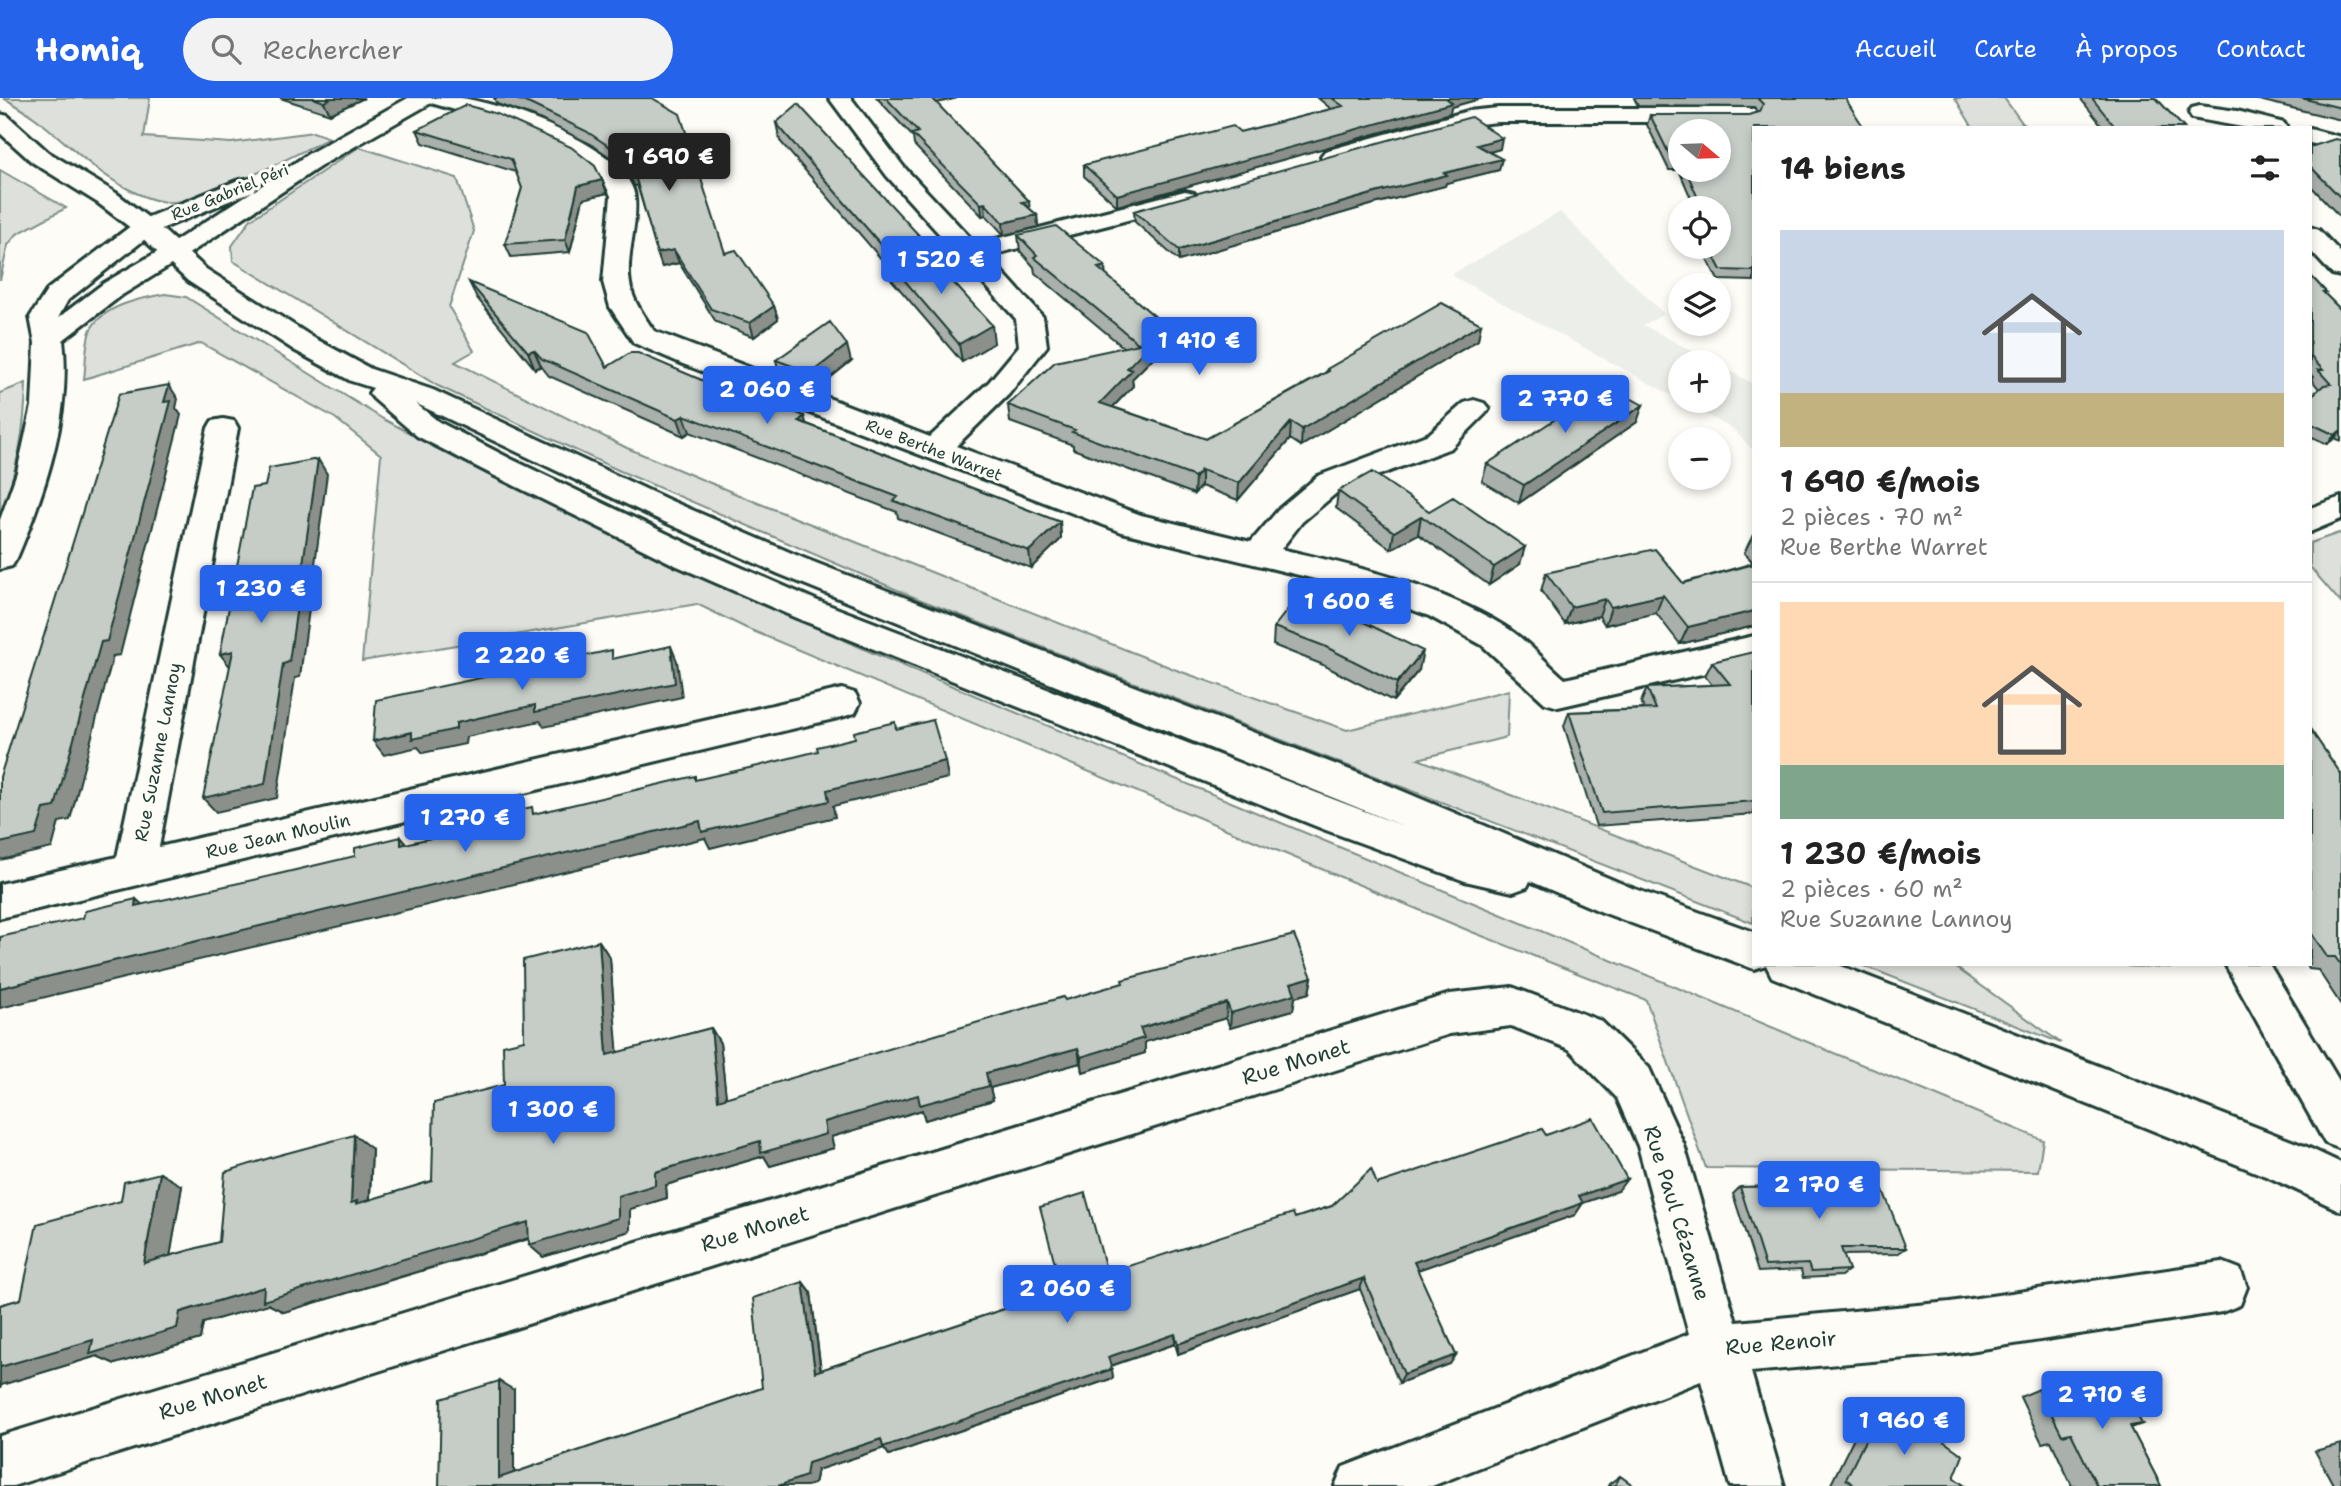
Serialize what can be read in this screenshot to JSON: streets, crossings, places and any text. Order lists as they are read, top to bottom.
{
  "streets": {
    "street": [
      "Rue Gabriel Péri",
      "Rue Berthe Warret",
      "Rue Suzanne Lannoy",
      "Rue Jean Moulin",
      "Rue Monet",
      "Rue Paul Cézanne",
      "Rue Renoir"
    ]
  },
  "crossings": [
    ["Rue Suzanne Lannoy", "Rue Jean Moulin"],
    ["Rue Monet", "Rue Paul Cézanne"],
    ["Rue Paul Cézanne", "Rue Renoir"]
  ],
  "north": "right",
  "page": {
    "header": "Homiq",
    "search": "Rechercher",
    "nav": [
      "Accueil",
      "Carte",
      "À propos",
      "Contact"
    ],
    "map_buttons": ["+", "−"],
    "heading": "14 biens",
    "price": [
      "1 690 €",
      "1 520 €",
      "1 410 €",
      "2 060 €",
      "2 770 €",
      "1 230 €",
      "1 600 €",
      "2 220 €",
      "1 270 €",
      "1 300 €",
      "2 170 €",
      "2 060 €",
      "2 710 €",
      "1 960 €"
    ],
    "list": [
      {
        "name": "1 690 €/mois",
        "note": "2 pièces · 70 m² · Rue Berthe Warret"
      },
      {
        "name": "1 230 €/mois",
        "note": "2 pièces · 60 m² · Rue Suzanne Lannoy"
      }
    ]
  }
}
